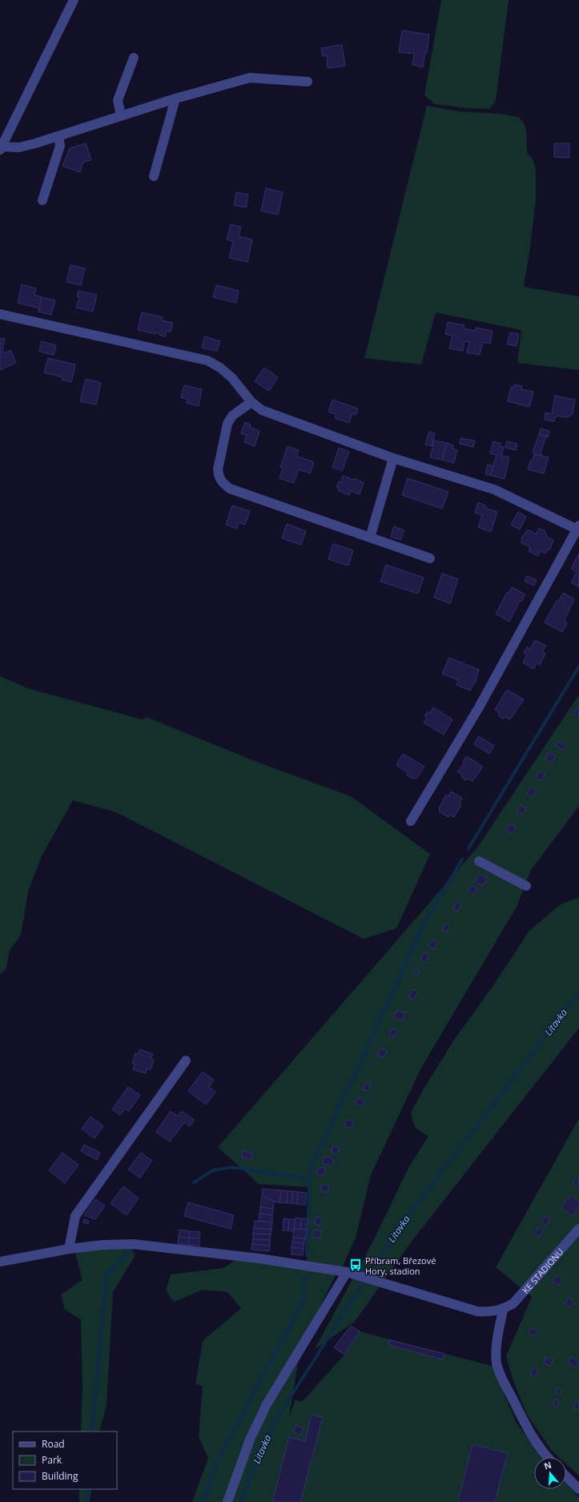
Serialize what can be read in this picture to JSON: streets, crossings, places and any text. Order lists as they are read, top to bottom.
{
  "streets": {
    "street": ["KE STADIONU"]
  },
  "water": ["Litavka"],
  "places": {
    "bus stop": ["Příbram, Březové Hory, stadion"]
  },
  "legend": ["Road", "Park", "Building"],
  "north": "top"
}
